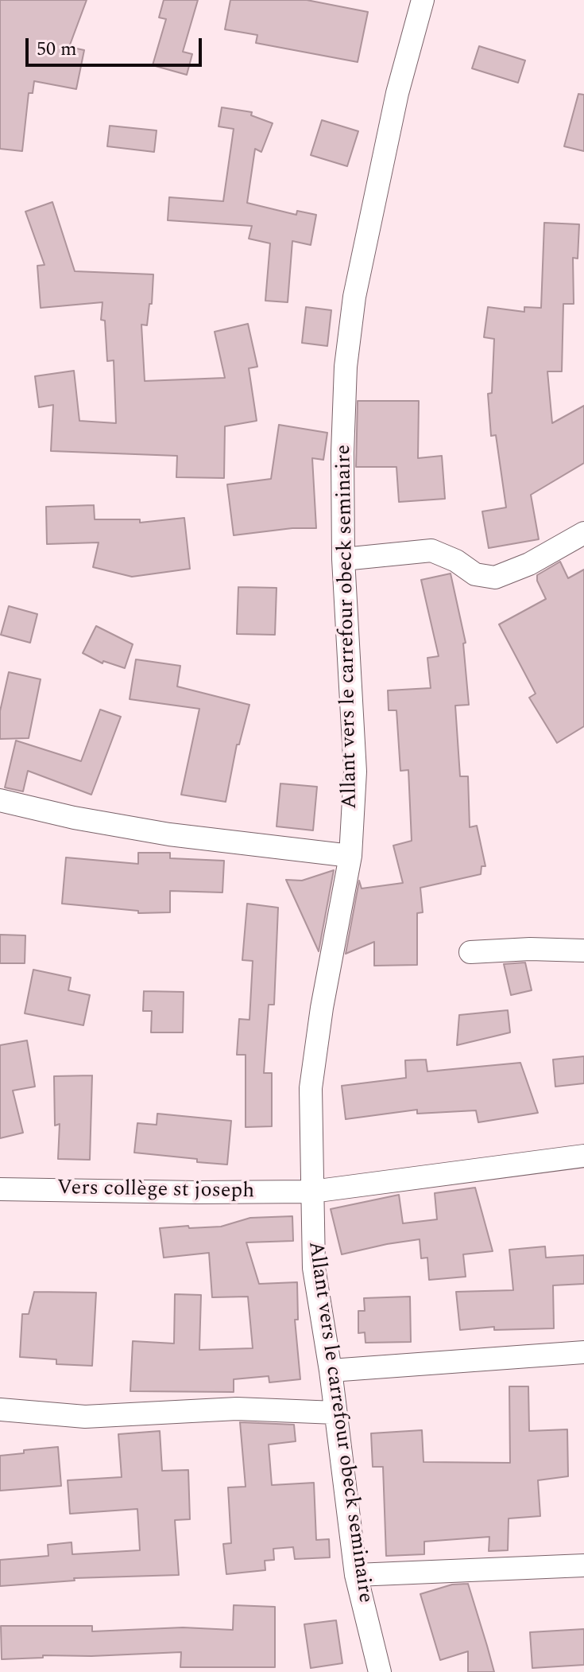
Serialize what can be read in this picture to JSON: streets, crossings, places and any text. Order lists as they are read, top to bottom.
{
  "streets": {
    "street": ["Allant vers le carrefour obeck seminaire", "Vers collège st joseph"]
  },
  "crossings": [
    ["Allant vers le carrefour obeck seminaire", "Vers collège st joseph"]
  ],
  "scale_bar": "50 m"
}
